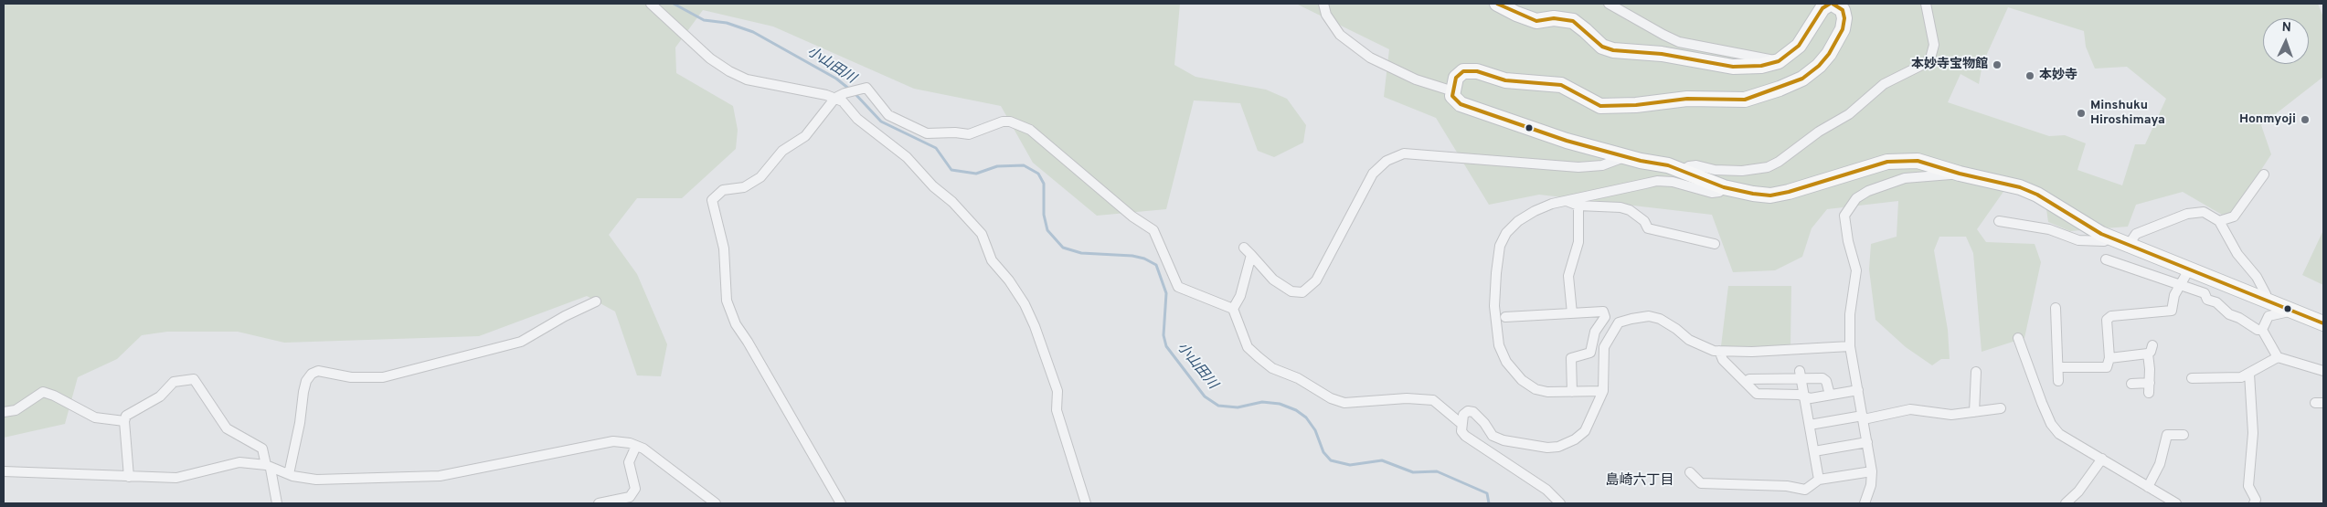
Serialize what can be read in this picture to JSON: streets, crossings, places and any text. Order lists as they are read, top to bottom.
{
  "districts": ["島崎六丁目"],
  "water": ["小山田川"],
  "places": [
    "本妙寺宝物館",
    "本妙寺",
    "Minshuku Hiroshimaya",
    "Honmyoji"
  ],
  "north": "top"
}
